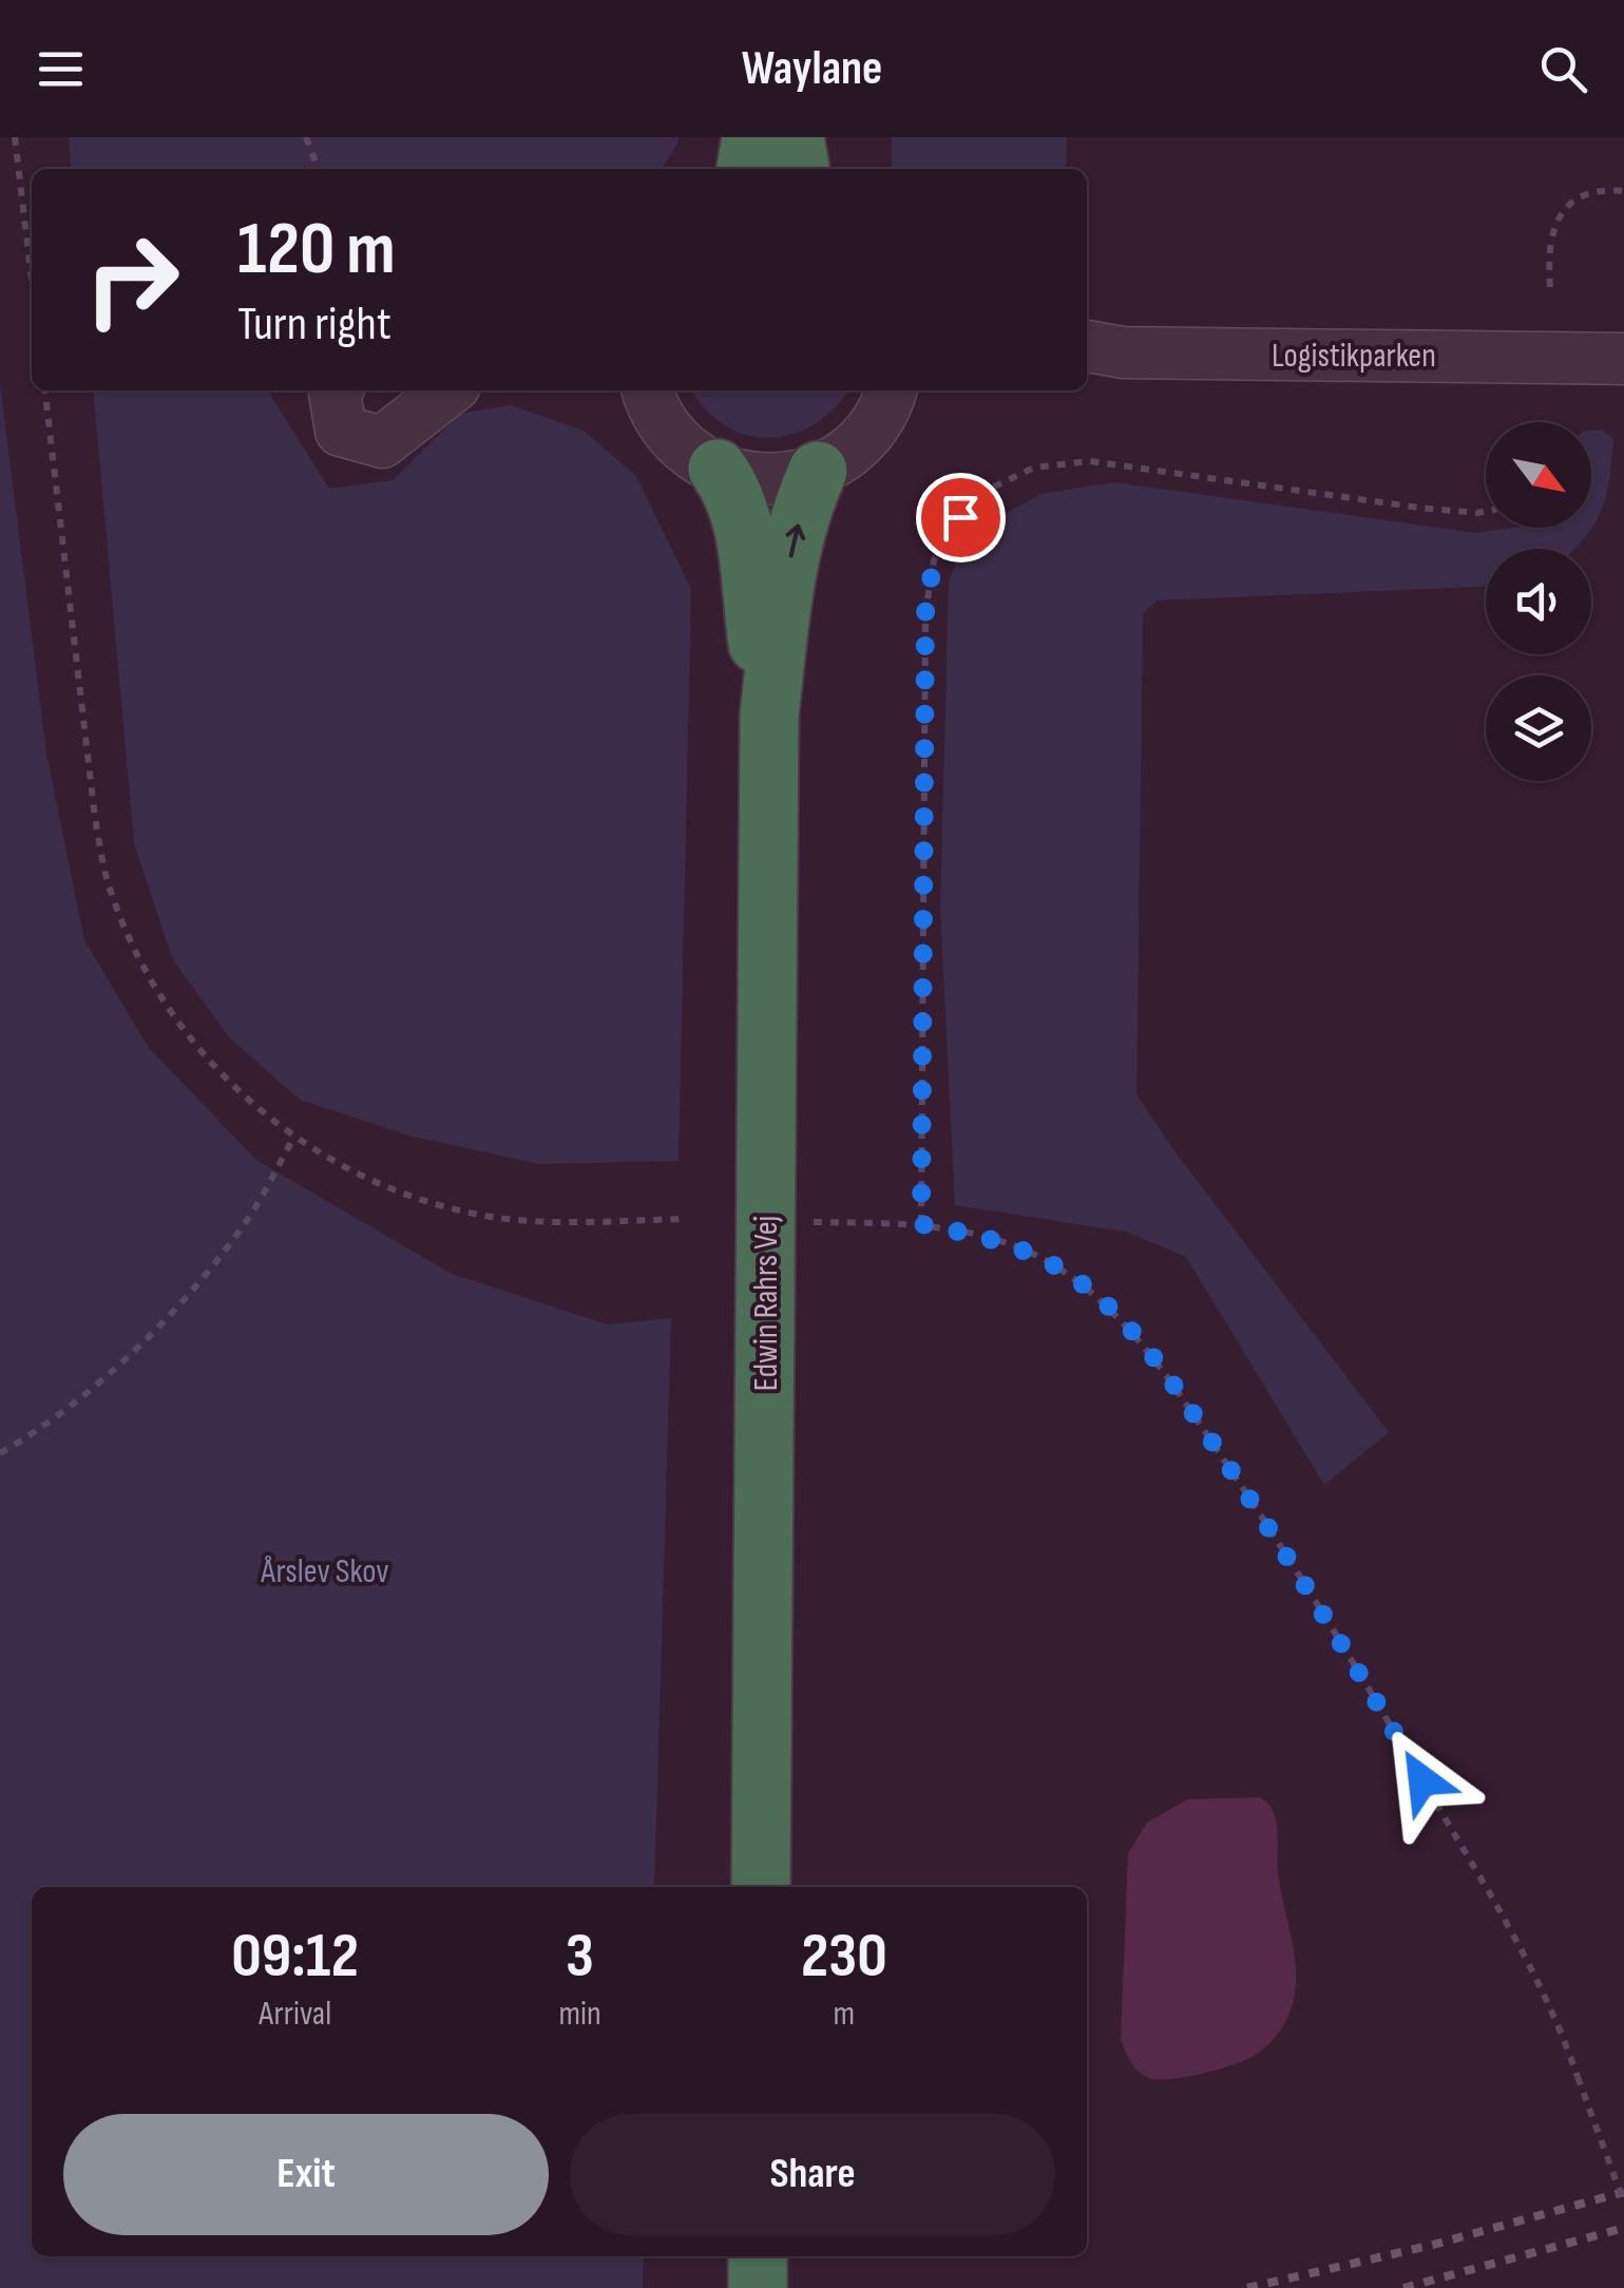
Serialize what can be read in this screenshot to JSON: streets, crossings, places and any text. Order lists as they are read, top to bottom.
{
  "streets": {
    "highway": ["Edwin Rahrs Vej"],
    "street": ["Logistikparken"]
  },
  "parks": ["Årslev Skov"],
  "north": "bottom right",
  "page": {
    "header": "Waylane",
    "turn": ["120 m", "Turn right"],
    "eta": [
      "09:12",
      "Arrival",
      "3",
      "min",
      "230",
      "m"
    ],
    "buttons": ["Exit", "Share"]
  }
}
